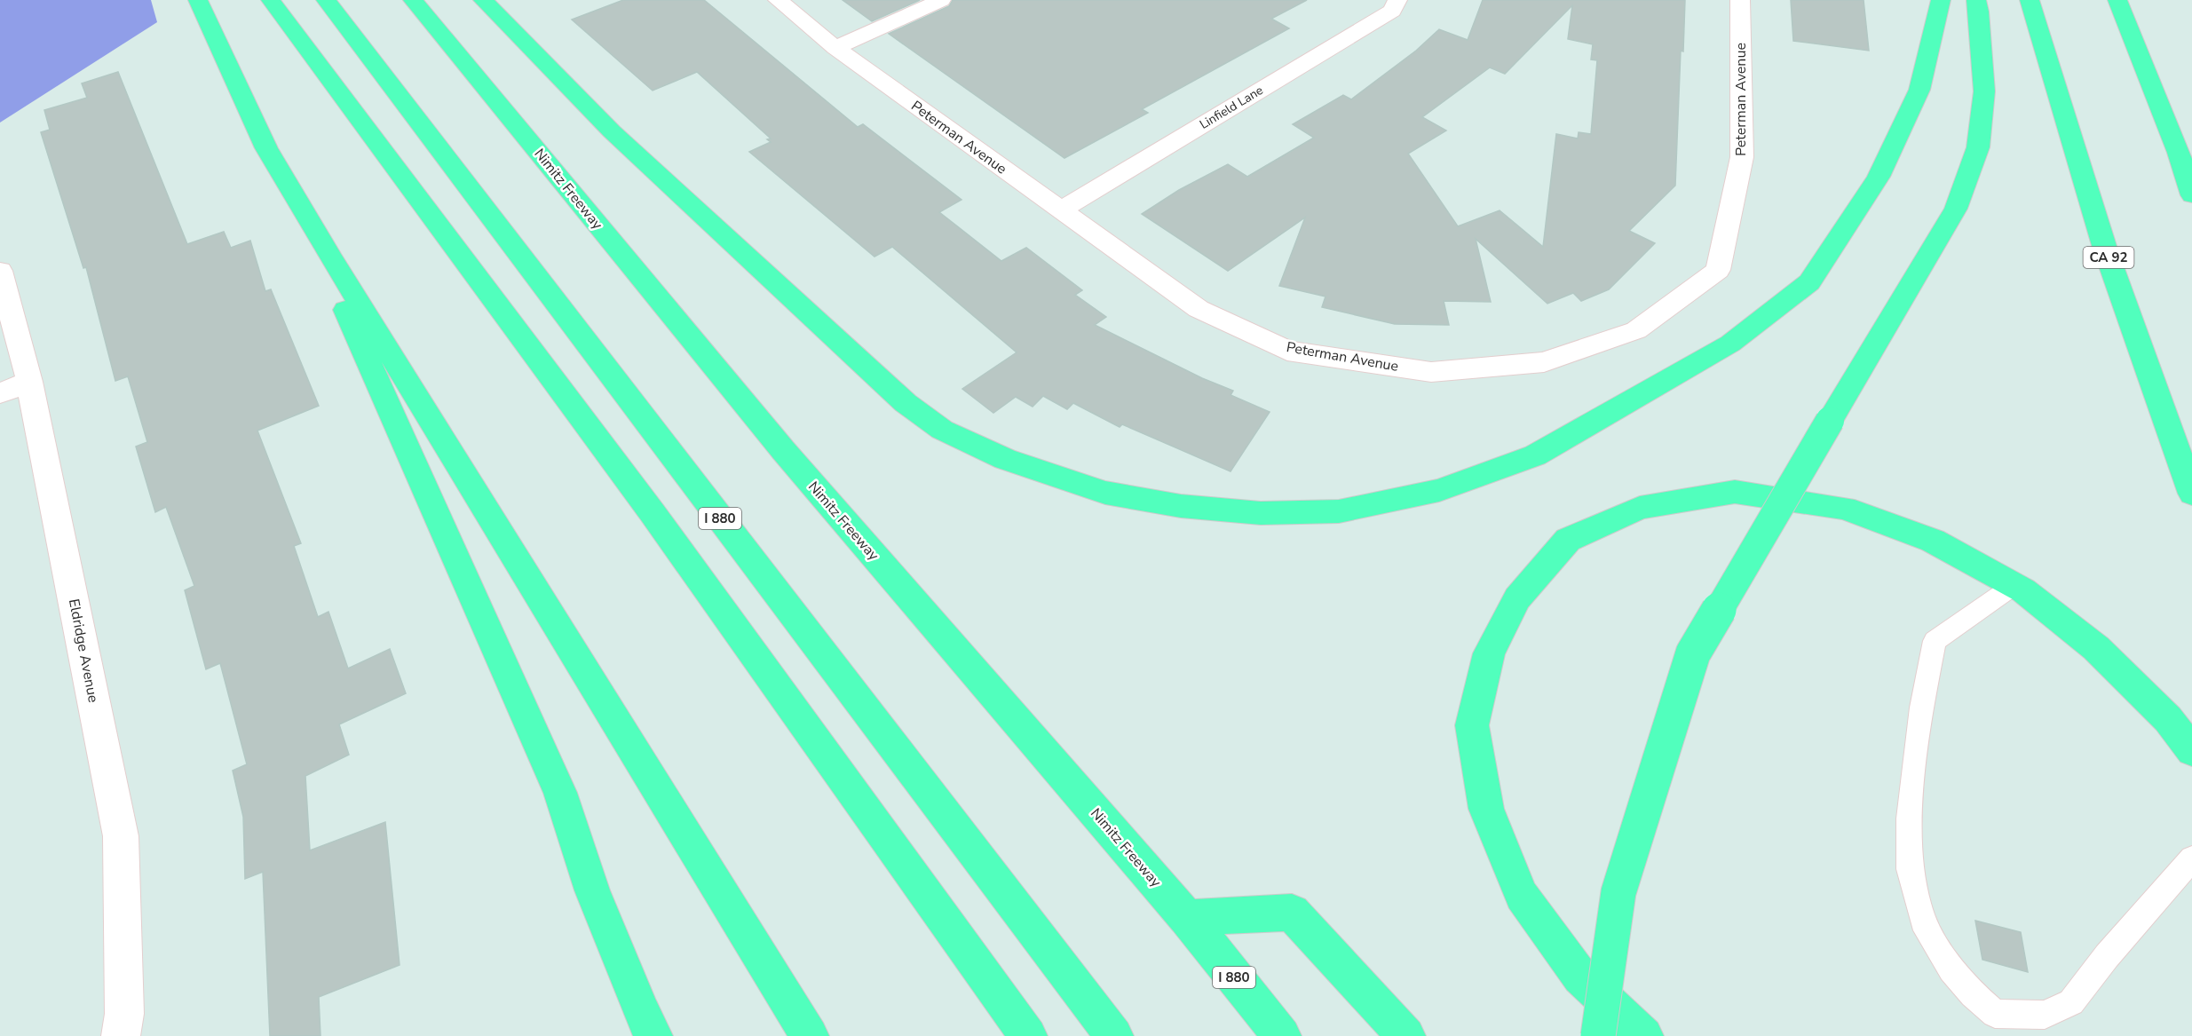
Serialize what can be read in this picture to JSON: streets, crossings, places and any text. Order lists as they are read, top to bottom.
{
  "streets": {
    "highway": ["Nimitz Freeway", "CA 92", "I 880"],
    "street": ["Peterman Avenue", "Linfield Lane", "Eldridge Avenue"]
  },
  "crossings": [
    ["Peterman Avenue", "Linfield Lane"]
  ]
}
